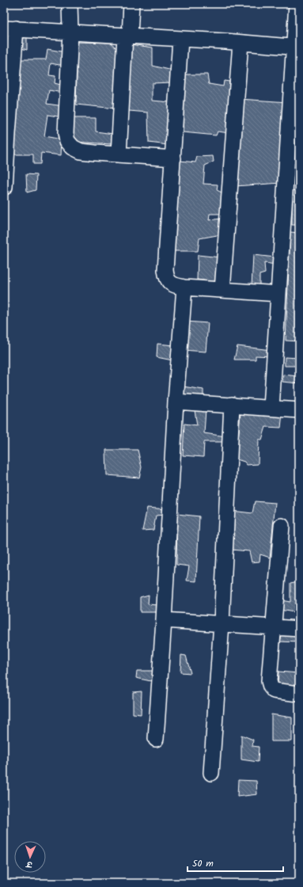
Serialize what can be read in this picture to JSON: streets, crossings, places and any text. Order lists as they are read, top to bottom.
{
  "scale_bar": "50 m",
  "north": "bottom"
}
